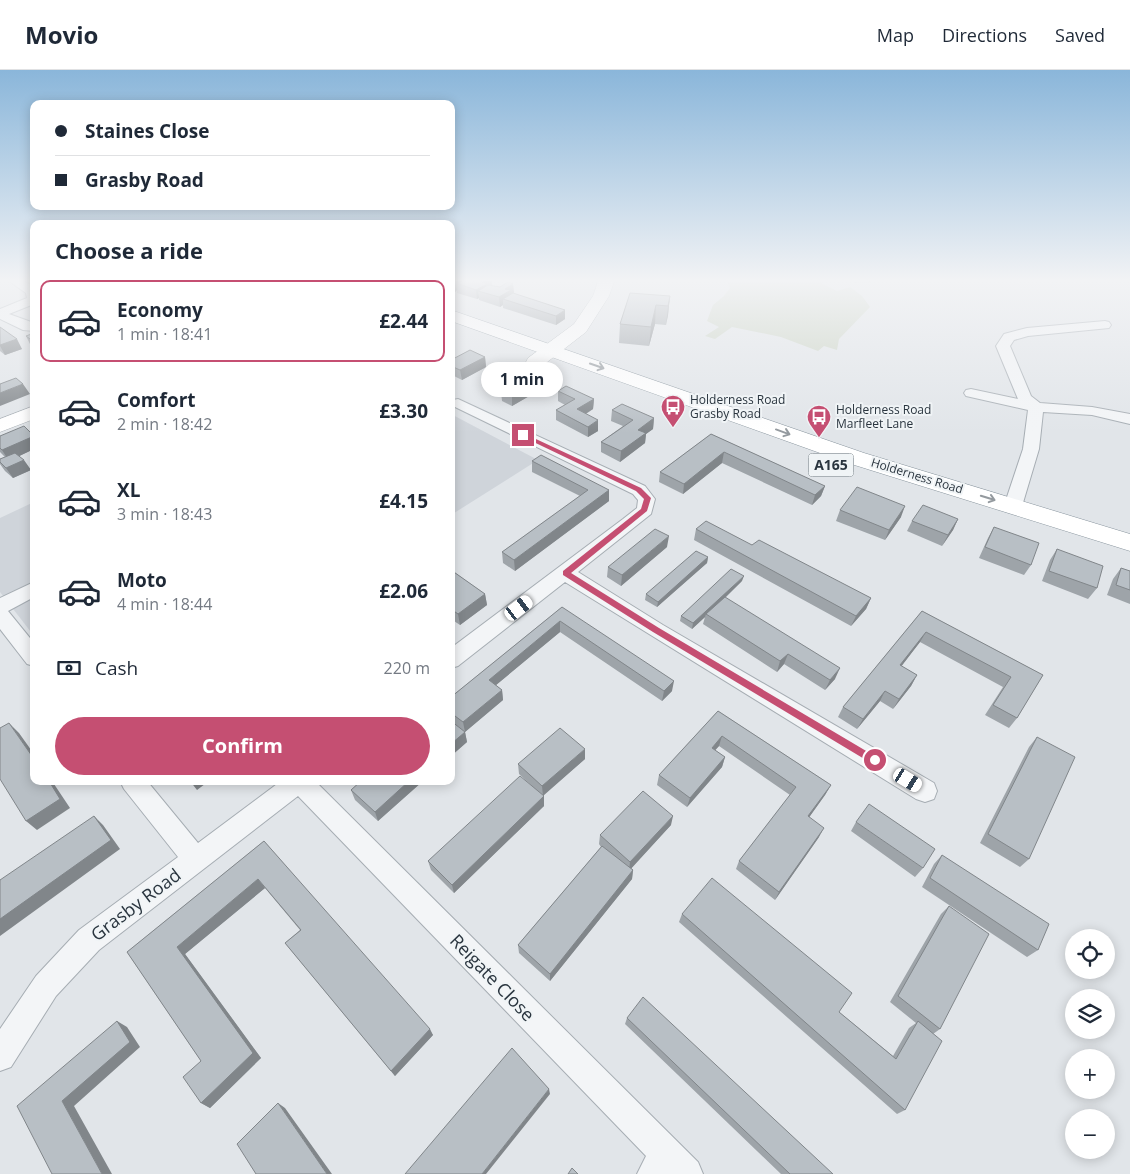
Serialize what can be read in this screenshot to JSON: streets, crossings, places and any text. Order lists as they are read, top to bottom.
{
  "streets": {
    "main road": ["A165", "Holderness Road"],
    "street": ["Grasby Road", "Reigate Close"]
  },
  "places": {
    "bus stop": ["Holderness Road Grasby Road", "Holderness Road Marfleet Lane"]
  },
  "page": {
    "header": "Movio",
    "nav": ["Map", "Directions", "Saved"],
    "banner": ["Staines Close", "Grasby Road"],
    "heading": "Choose a ride",
    "list": [
      {
        "name": "Economy",
        "note": "1 min · 18:41",
        "value": "£2.44"
      },
      {
        "name": "Comfort",
        "note": "2 min · 18:42",
        "value": "£3.30"
      },
      {
        "name": "XL",
        "note": "3 min · 18:43",
        "value": "£4.15"
      },
      {
        "name": "Moto",
        "note": "4 min · 18:44",
        "value": "£2.06"
      }
    ],
    "bubble": "1 min",
    "pay": ["Cash", "220 m"],
    "buttons": "Confirm",
    "map_buttons": ["+", "−"]
  }
}
